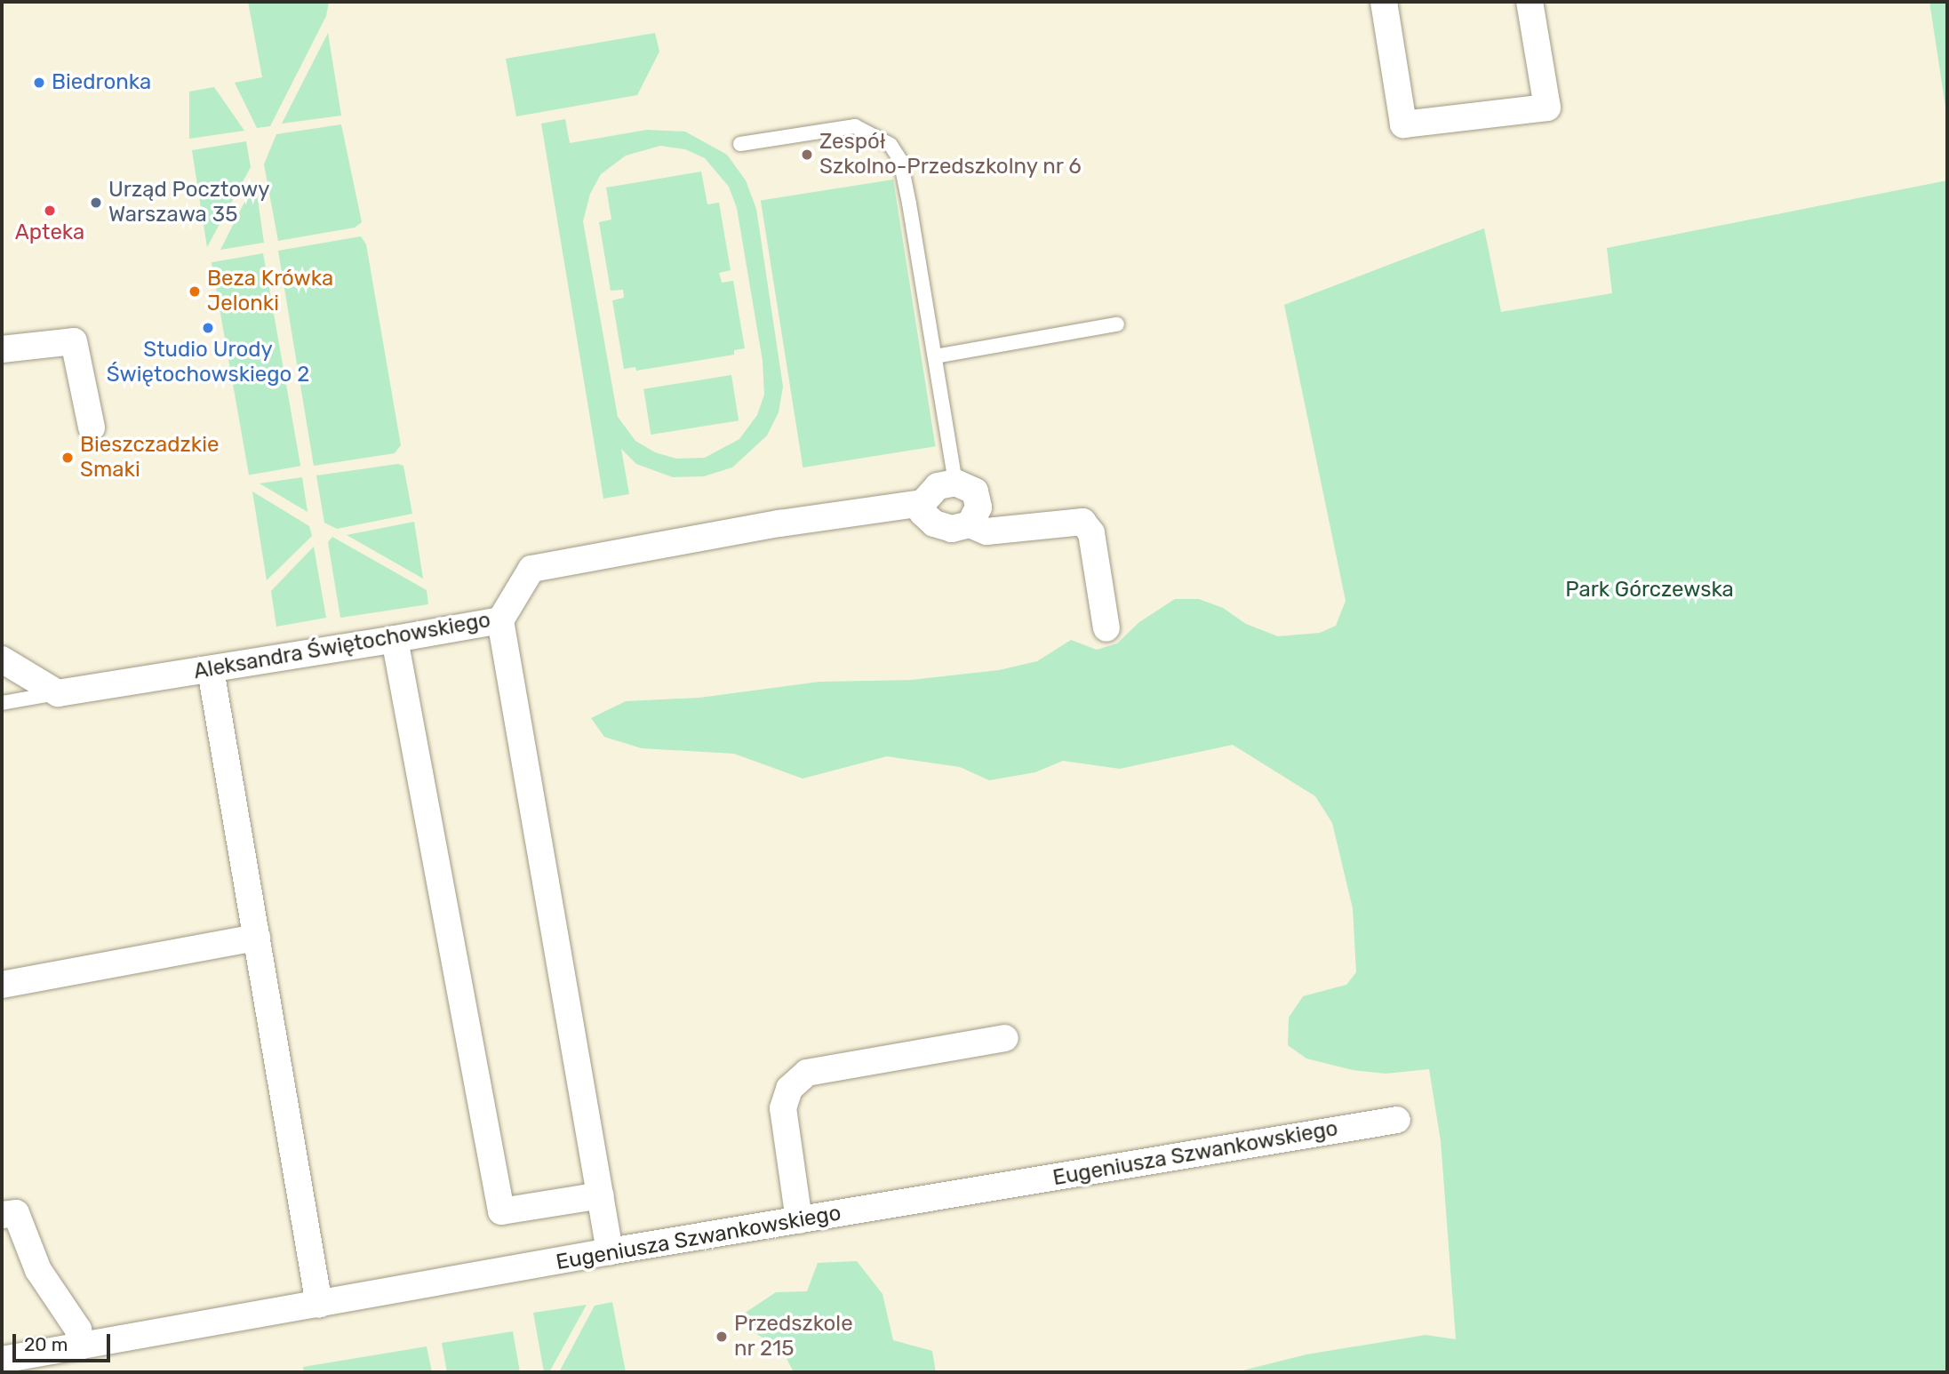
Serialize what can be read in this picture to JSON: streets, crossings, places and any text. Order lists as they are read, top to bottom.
{
  "streets": {
    "street": ["Aleksandra Świętochowskiego", "Eugeniusza Szwankowskiego"]
  },
  "parks": ["Park Górczewska"],
  "places": [
    "Biedronka",
    "Zespół Szkolno-Przedszkolny nr 6",
    "Urząd Pocztowy Warszawa 35",
    "Apteka",
    "Beza Krówka Jelonki",
    "Studio Urody Świętochowskiego 2",
    "Bieszczadzkie Smaki",
    "Przedszkole nr 215"
  ],
  "scale_bar": "20 m"
}
